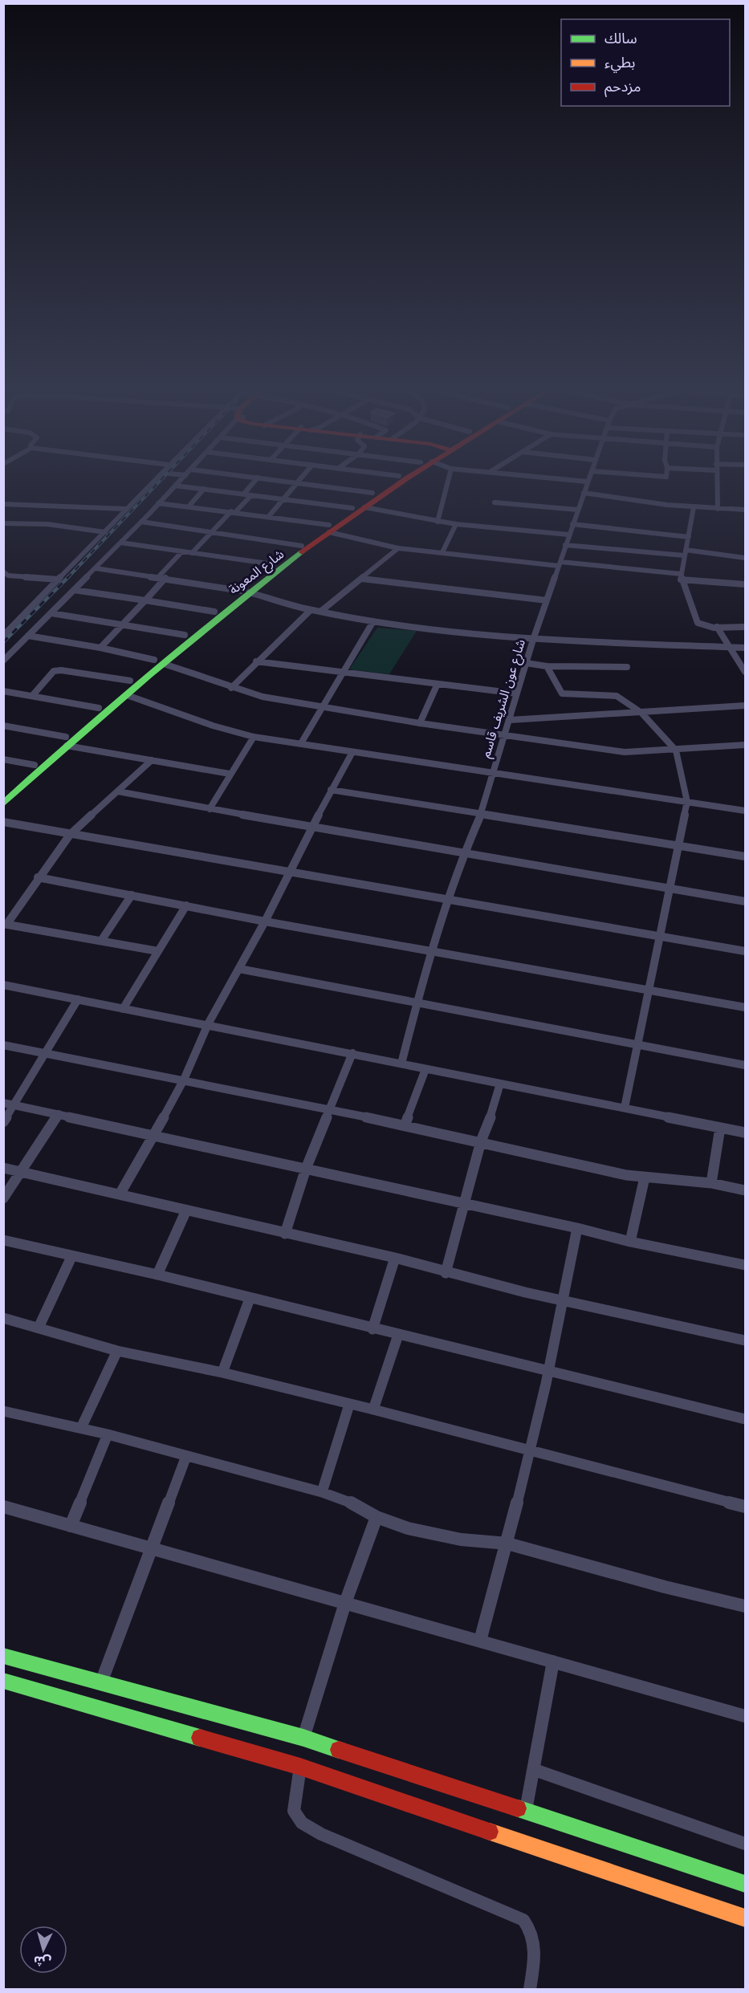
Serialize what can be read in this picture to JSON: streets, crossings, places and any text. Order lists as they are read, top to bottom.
{
  "streets": {
    "main road": ["شارع المعونة"],
    "street": ["شارع عون الشريف قاسم"]
  },
  "legend": ["سالك", "بطيء", "مزدحم"],
  "north": "bottom"
}
